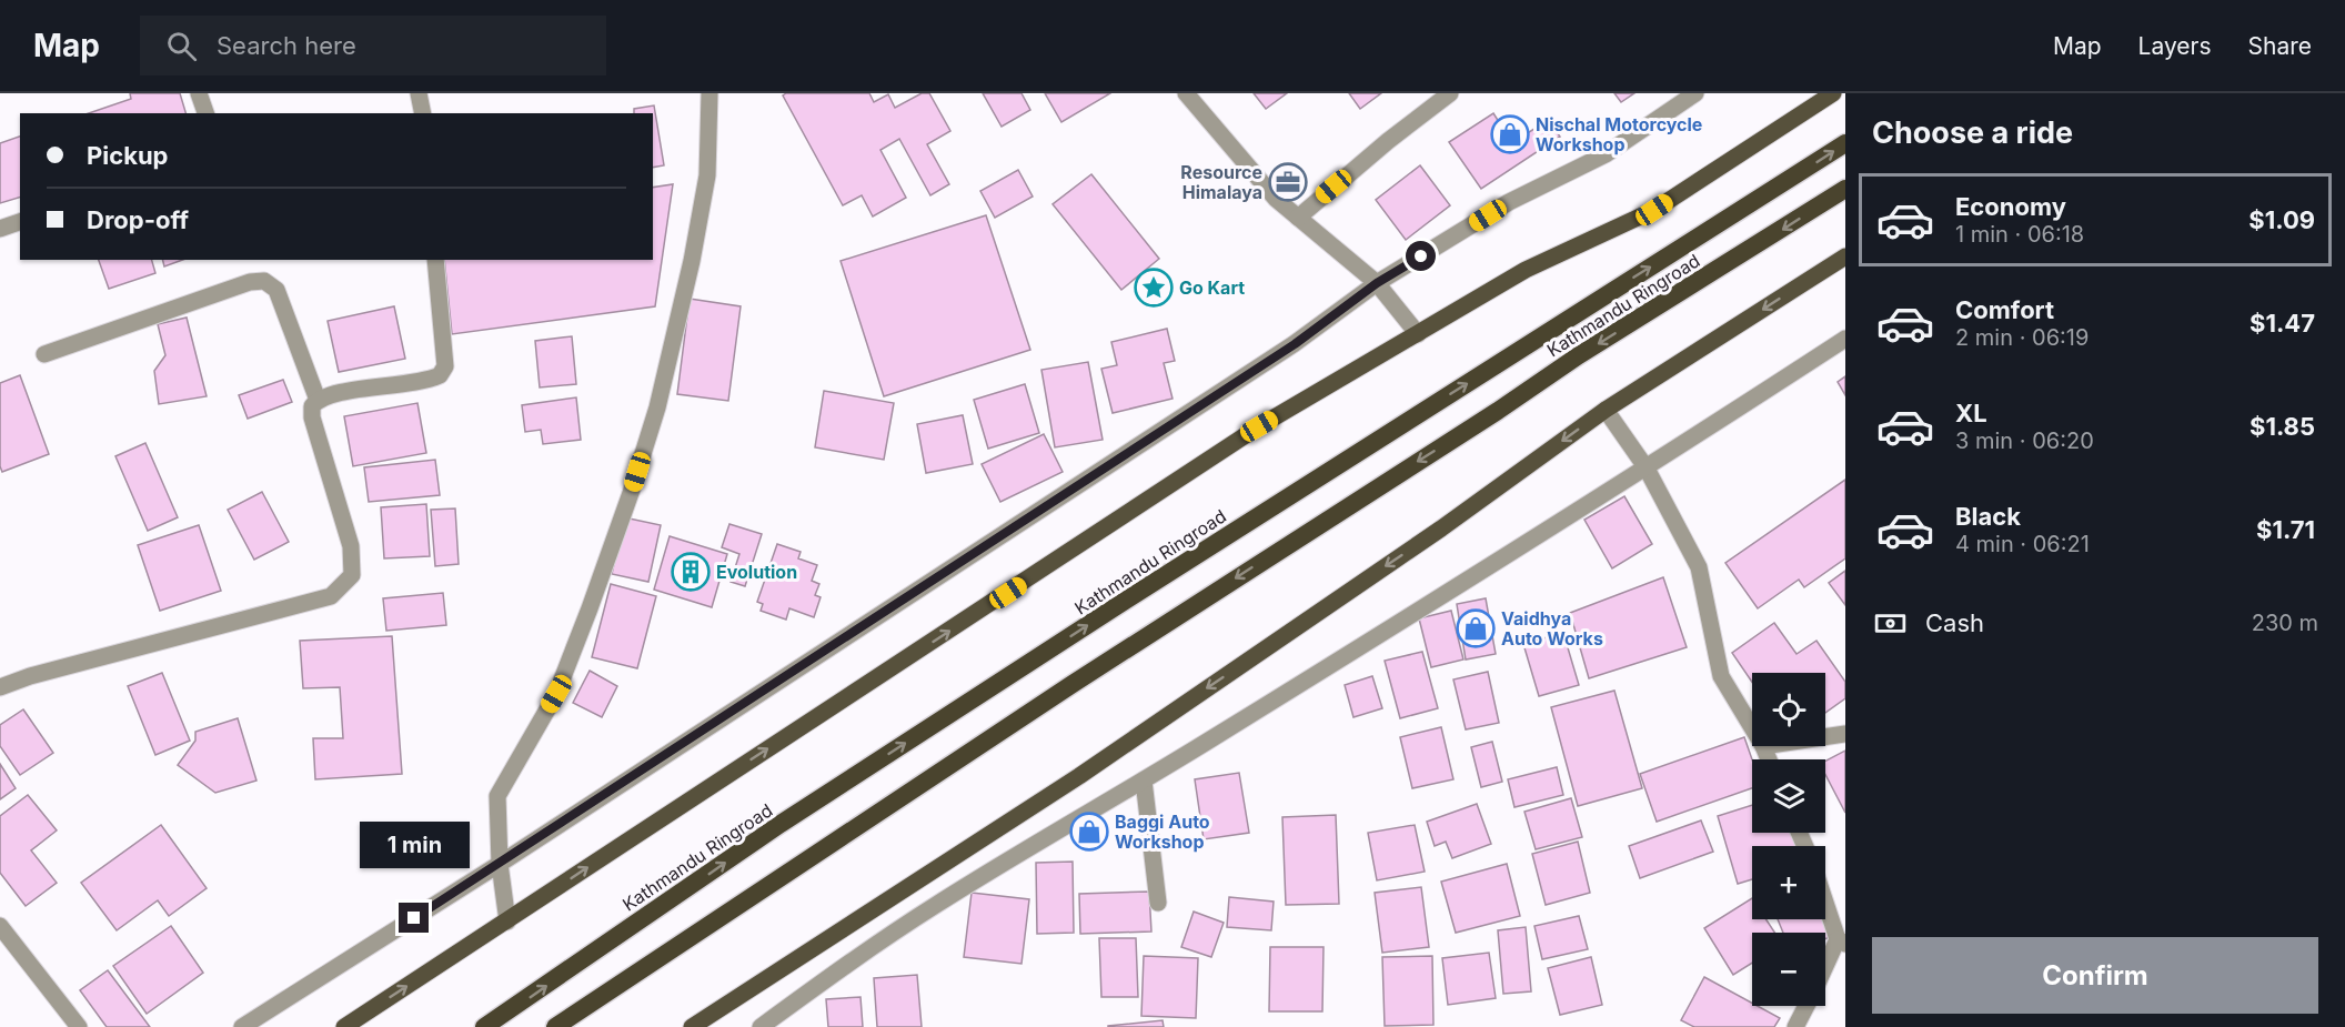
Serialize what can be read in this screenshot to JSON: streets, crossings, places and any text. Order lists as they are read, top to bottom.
{
  "streets": {
    "highway": ["Kathmandu Ringroad"]
  },
  "places": {
    "shop": ["Nischal Motorcycle Workshop", "Vaidhya Auto Works", "Baggi Auto Workshop"],
    "office": ["Resource Himalaya"],
    "place": ["Go Kart"],
    "building": ["Evolution"]
  },
  "page": {
    "header": "Map",
    "search": "Search here",
    "nav": ["Map", "Layers", "Share"],
    "heading": "Choose a ride",
    "banner": ["Pickup", "Drop-off"],
    "list": [
      {
        "name": "Economy",
        "note": "1 min · 06:18",
        "value": "$1.09"
      },
      {
        "name": "Comfort",
        "note": "2 min · 06:19",
        "value": "$1.47"
      },
      {
        "name": "XL",
        "note": "3 min · 06:20",
        "value": "$1.85"
      },
      {
        "name": "Black",
        "note": "4 min · 06:21",
        "value": "$1.71"
      }
    ],
    "pay": ["Cash", "230 m"],
    "map_buttons": ["+", "−"],
    "bubble": "1 min",
    "buttons": "Confirm"
  }
}
